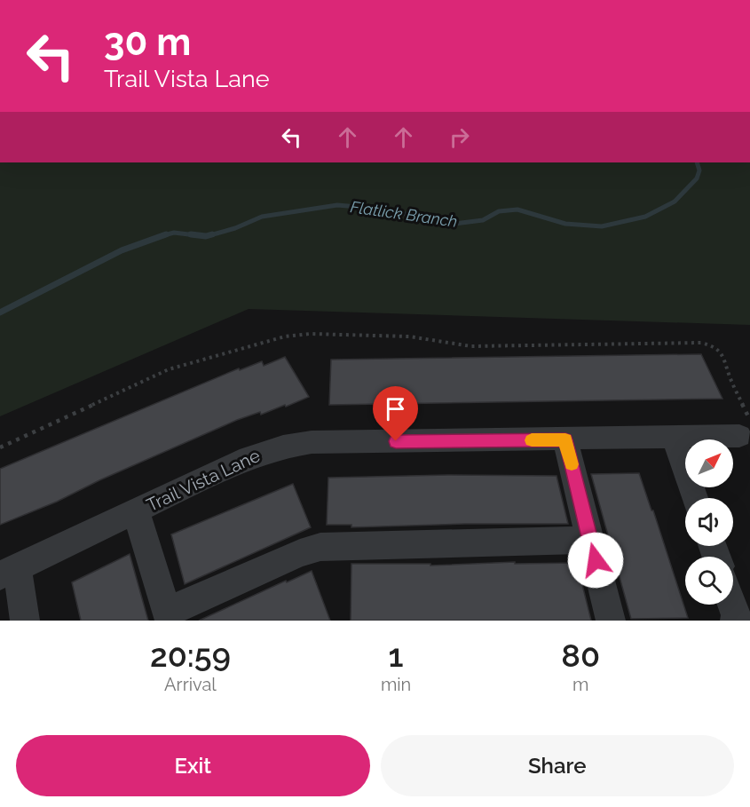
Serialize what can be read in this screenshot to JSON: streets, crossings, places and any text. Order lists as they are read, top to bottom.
{
  "streets": {
    "street": ["Trail Vista Lane"]
  },
  "water": ["Flatlick Branch"],
  "north": "top right",
  "page": {
    "turn": ["30 m", "Trail Vista Lane"],
    "eta": [
      "20:59",
      "Arrival",
      "1",
      "min",
      "80",
      "m"
    ],
    "buttons": ["Exit", "Share"]
  }
}
